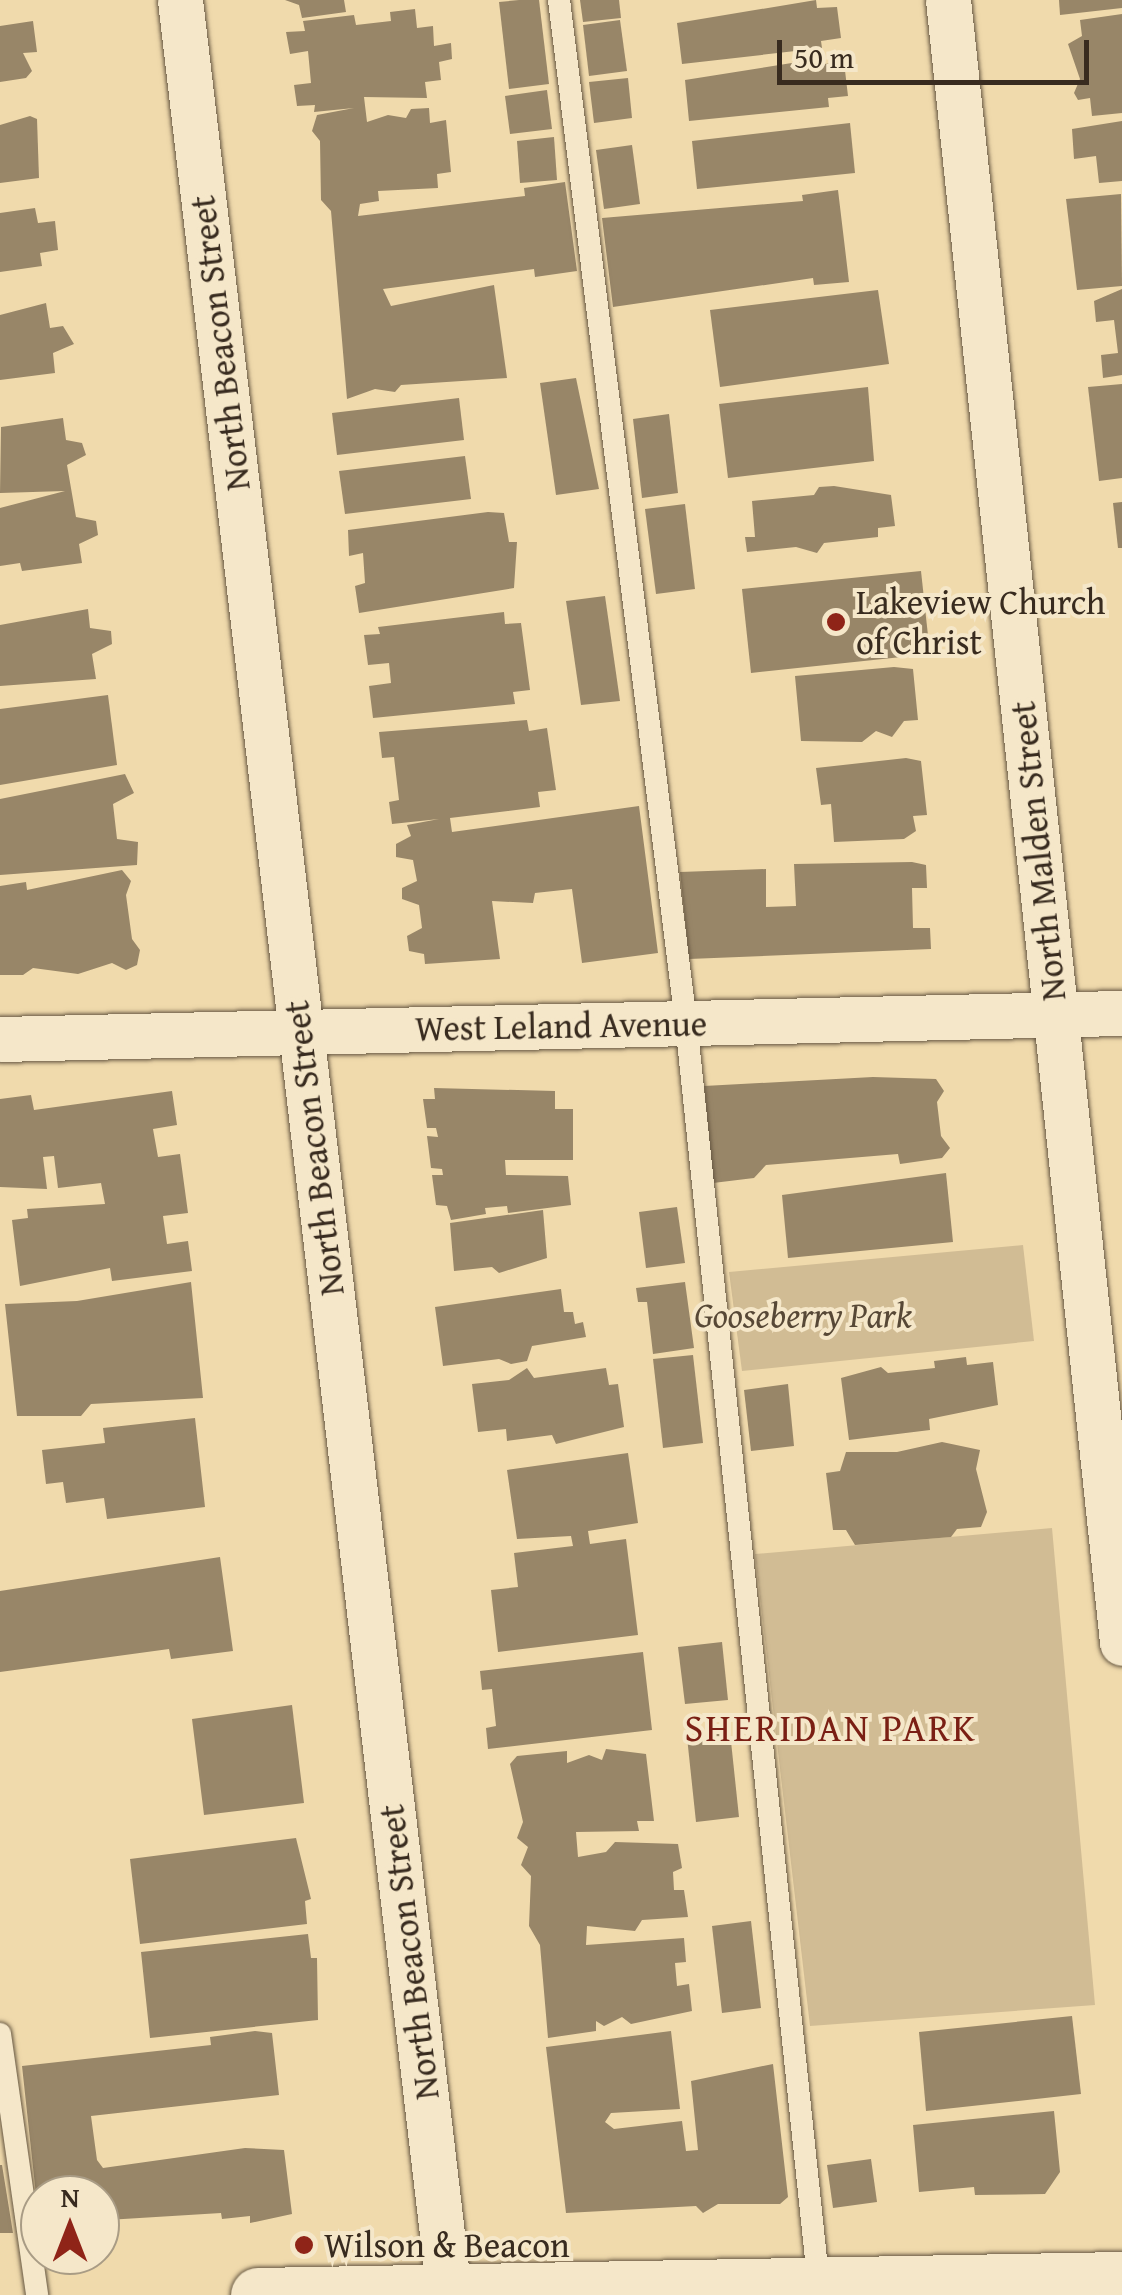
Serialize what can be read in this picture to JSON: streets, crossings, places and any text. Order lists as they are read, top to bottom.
{
  "streets": {
    "street": ["North Beacon Street", "North Malden Street", "West Leland Avenue"]
  },
  "crossings": [
    ["North Beacon Street", "West Leland Avenue"],
    ["North Malden Street", "West Leland Avenue"]
  ],
  "districts": ["SHERIDAN PARK"],
  "parks": ["Gooseberry Park"],
  "places": ["Lakeview Church of Christ", "Wilson & Beacon"],
  "scale_bar": "50 m",
  "north": "top"
}
